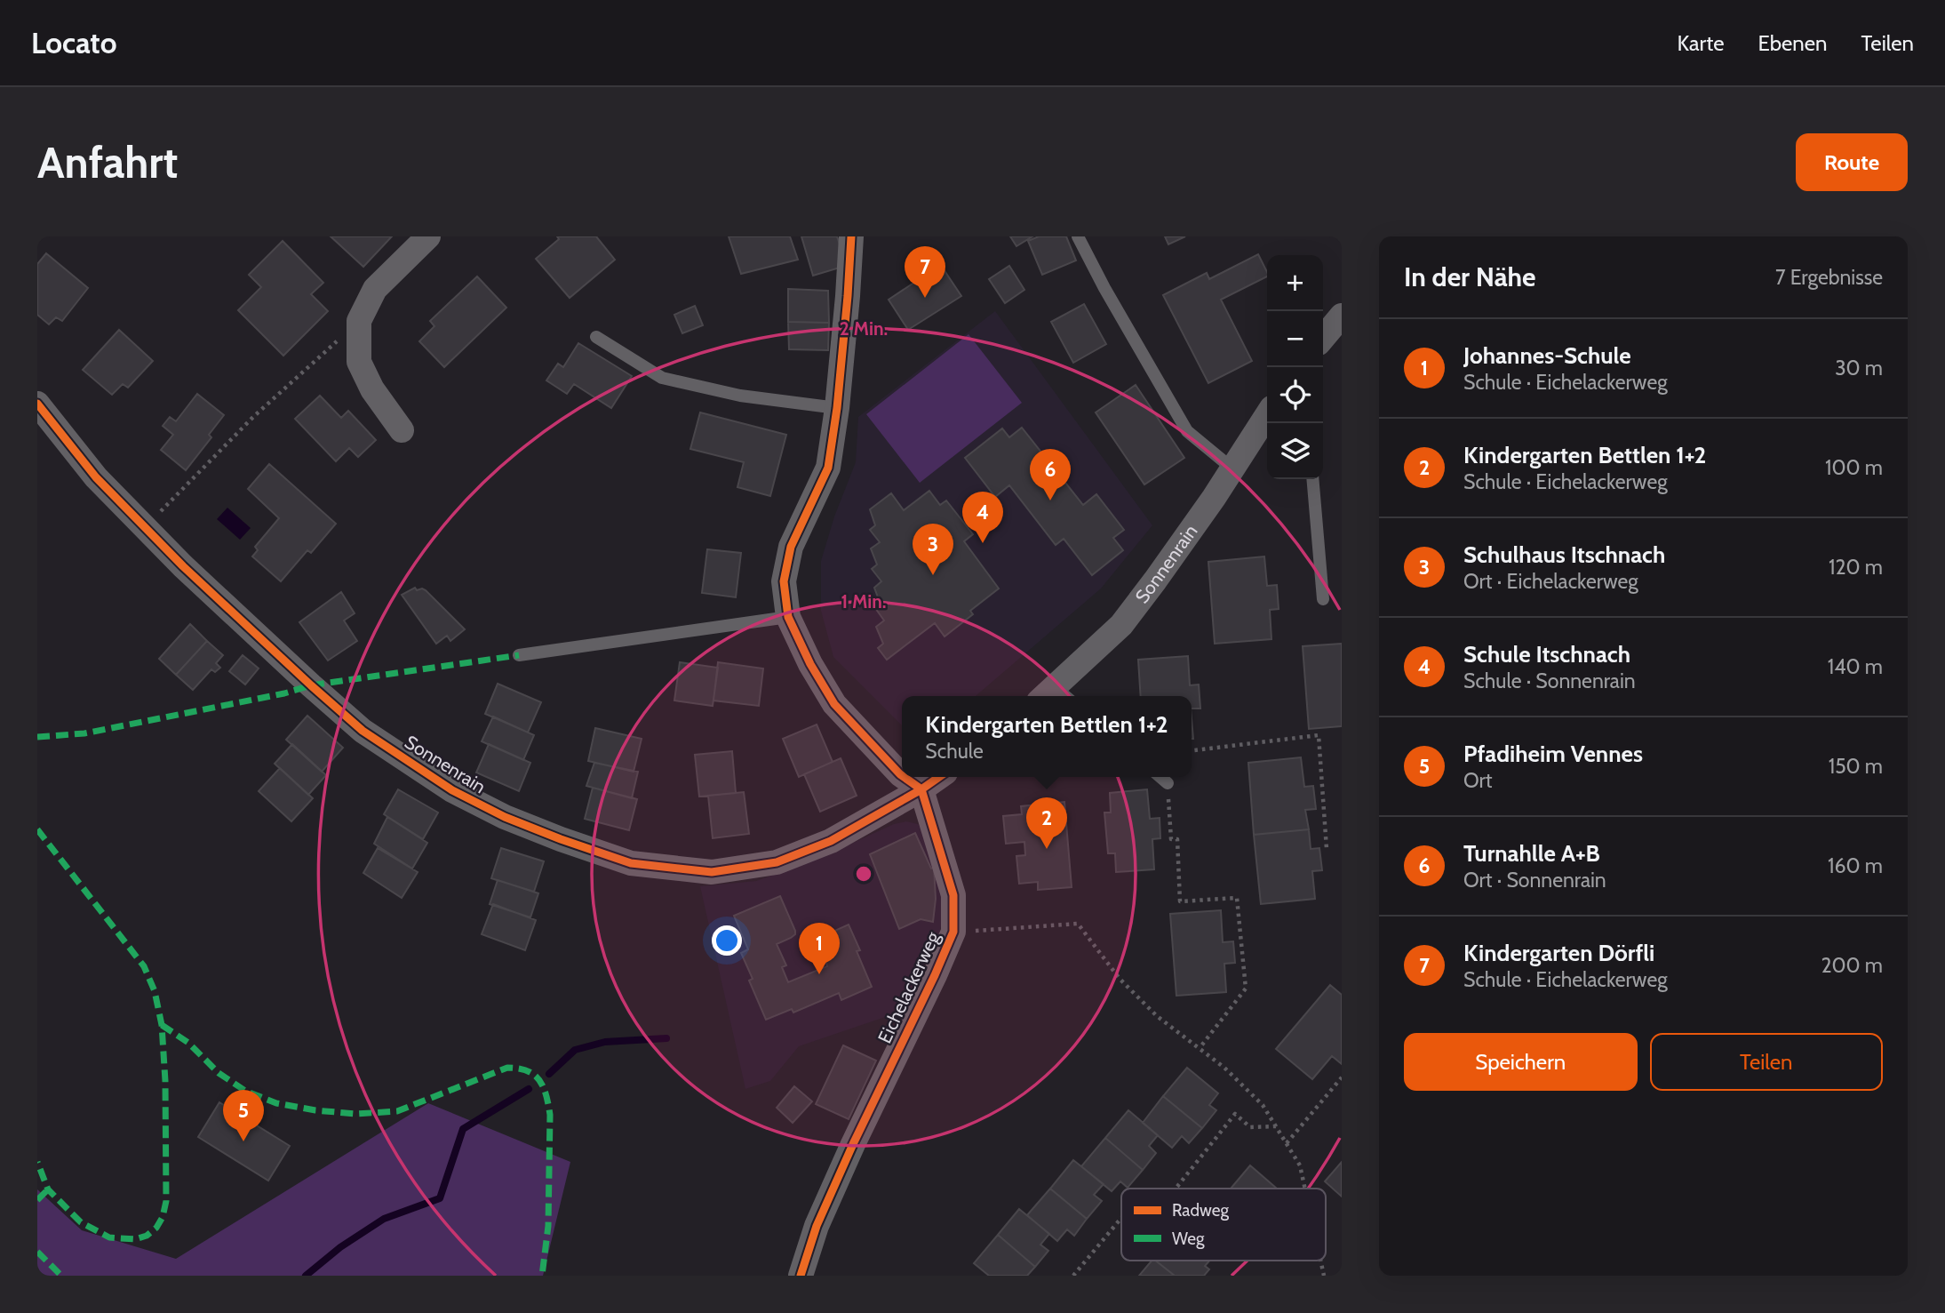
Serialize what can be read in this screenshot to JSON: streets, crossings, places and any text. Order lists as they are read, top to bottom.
{
  "streets": {
    "street": ["Sonnenrain", "Eichelackerweg"]
  },
  "crossings": [
    ["Sonnenrain", "Eichelackerweg"]
  ],
  "legend": ["Radweg", "Weg"],
  "page": {
    "header": "Locato",
    "nav": ["Karte", "Ebenen", "Teilen"],
    "buttons": [
      "Route",
      ["Speichern", "Teilen"]
    ],
    "title": "Anfahrt",
    "heading": ["In der Nähe", "7 Ergebnisse"],
    "pins": [
      "7",
      "6",
      "4",
      "3",
      "2",
      "1",
      "5"
    ],
    "map_buttons": ["+", "−"],
    "list": [
      {
        "mark": "1",
        "name": "Johannes-Schule",
        "note": "Schule · Eichelackerweg",
        "value": "30 m"
      },
      {
        "mark": "2",
        "name": "Kindergarten Bettlen 1+2",
        "note": "Schule · Eichelackerweg",
        "value": "100 m"
      },
      {
        "mark": "3",
        "name": "Schulhaus Itschnach",
        "note": "Ort · Eichelackerweg",
        "value": "120 m"
      },
      {
        "mark": "4",
        "name": "Schule Itschnach",
        "note": "Schule · Sonnenrain",
        "value": "140 m"
      },
      {
        "mark": "5",
        "name": "Pfadiheim Vennes",
        "note": "Ort",
        "value": "150 m"
      },
      {
        "mark": "6",
        "name": "Turnahlle A+B",
        "note": "Ort · Sonnenrain",
        "value": "160 m"
      },
      {
        "mark": "7",
        "name": "Kindergarten Dörfli",
        "note": "Schule · Eichelackerweg",
        "value": "200 m"
      }
    ],
    "popup": ["Kindergarten Bettlen 1+2", "Schule"]
  },
  "rings": ["2 Min.", "1 Min."]
}
